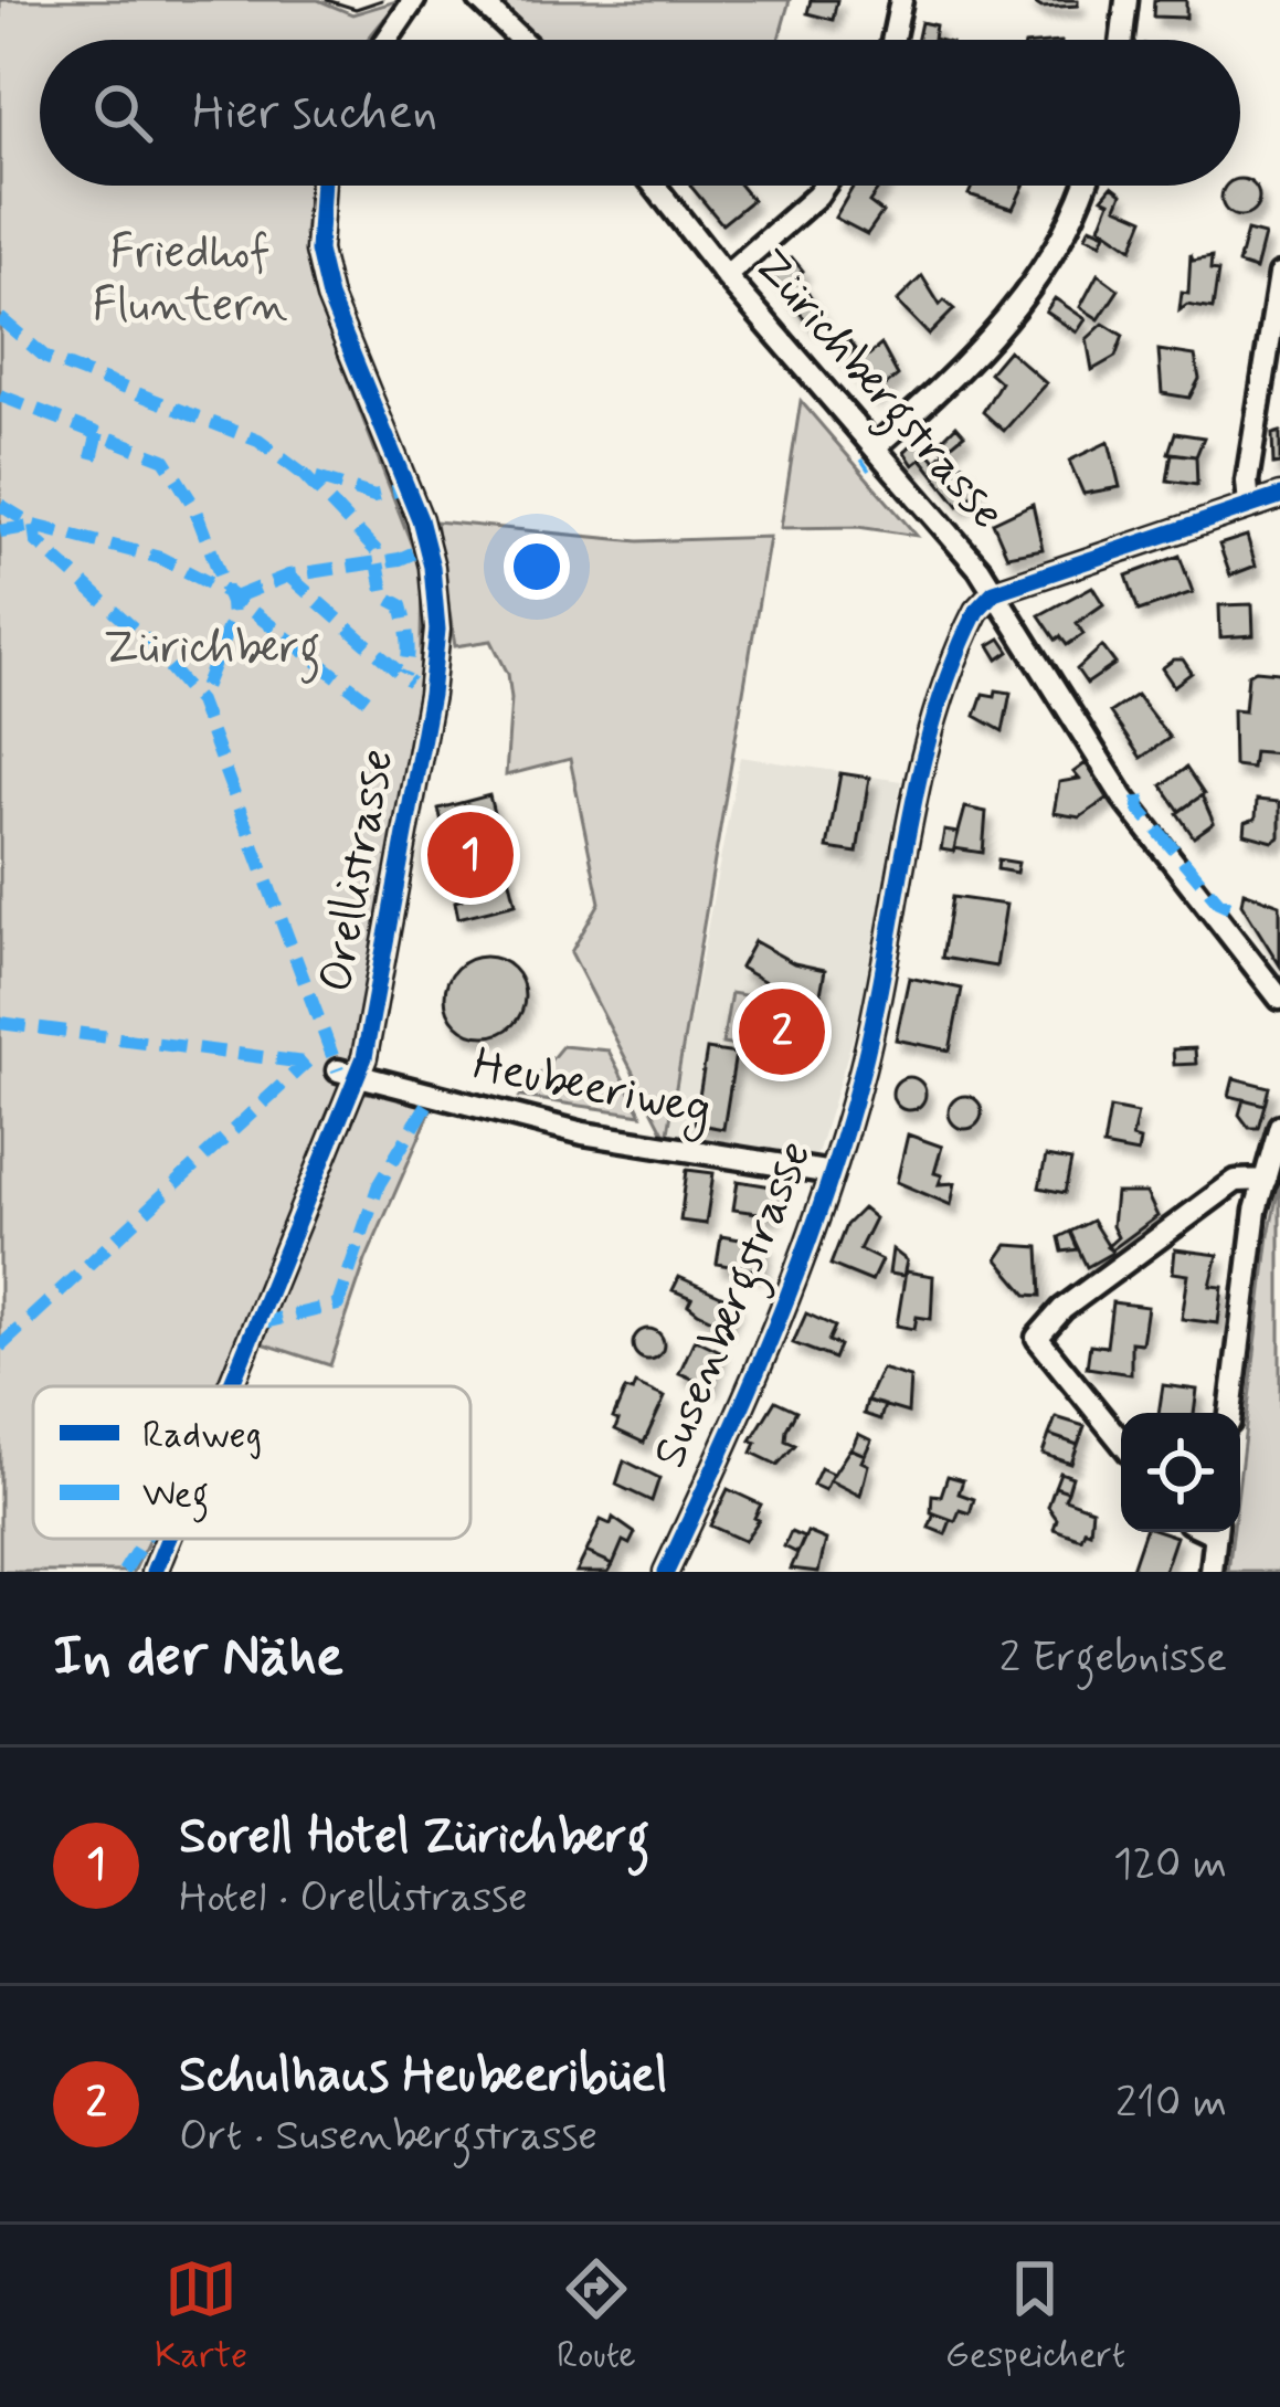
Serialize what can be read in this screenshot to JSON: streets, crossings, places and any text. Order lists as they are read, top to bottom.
{
  "streets": {
    "street": [
      "Zürichbergstrasse",
      "Orellistrasse",
      "Heubeeriweg",
      "Susenbergstrasse"
    ]
  },
  "crossings": [
    ["Zürichbergstrasse", "Susenbergstrasse"],
    ["Orellistrasse", "Heubeeriweg"],
    ["Heubeeriweg", "Susenbergstrasse"]
  ],
  "parks": ["Friedhof Fluntern", "Zürichberg"],
  "legend": ["Radweg", "Weg"],
  "page": {
    "search": "Hier suchen",
    "pins": ["1", "2"],
    "heading": ["In der Nähe", "2 Ergebnisse"],
    "list": [
      {
        "mark": "1",
        "name": "Sorell Hotel Zürichberg",
        "note": "Hotel · Orellistrasse",
        "value": "120 m"
      },
      {
        "mark": "2",
        "name": "Schulhaus Heubeeribüel",
        "note": "Ort · Susenbergstrasse",
        "value": "210 m"
      }
    ],
    "nav": ["Karte", "Route", "Gespeichert"]
  }
}
